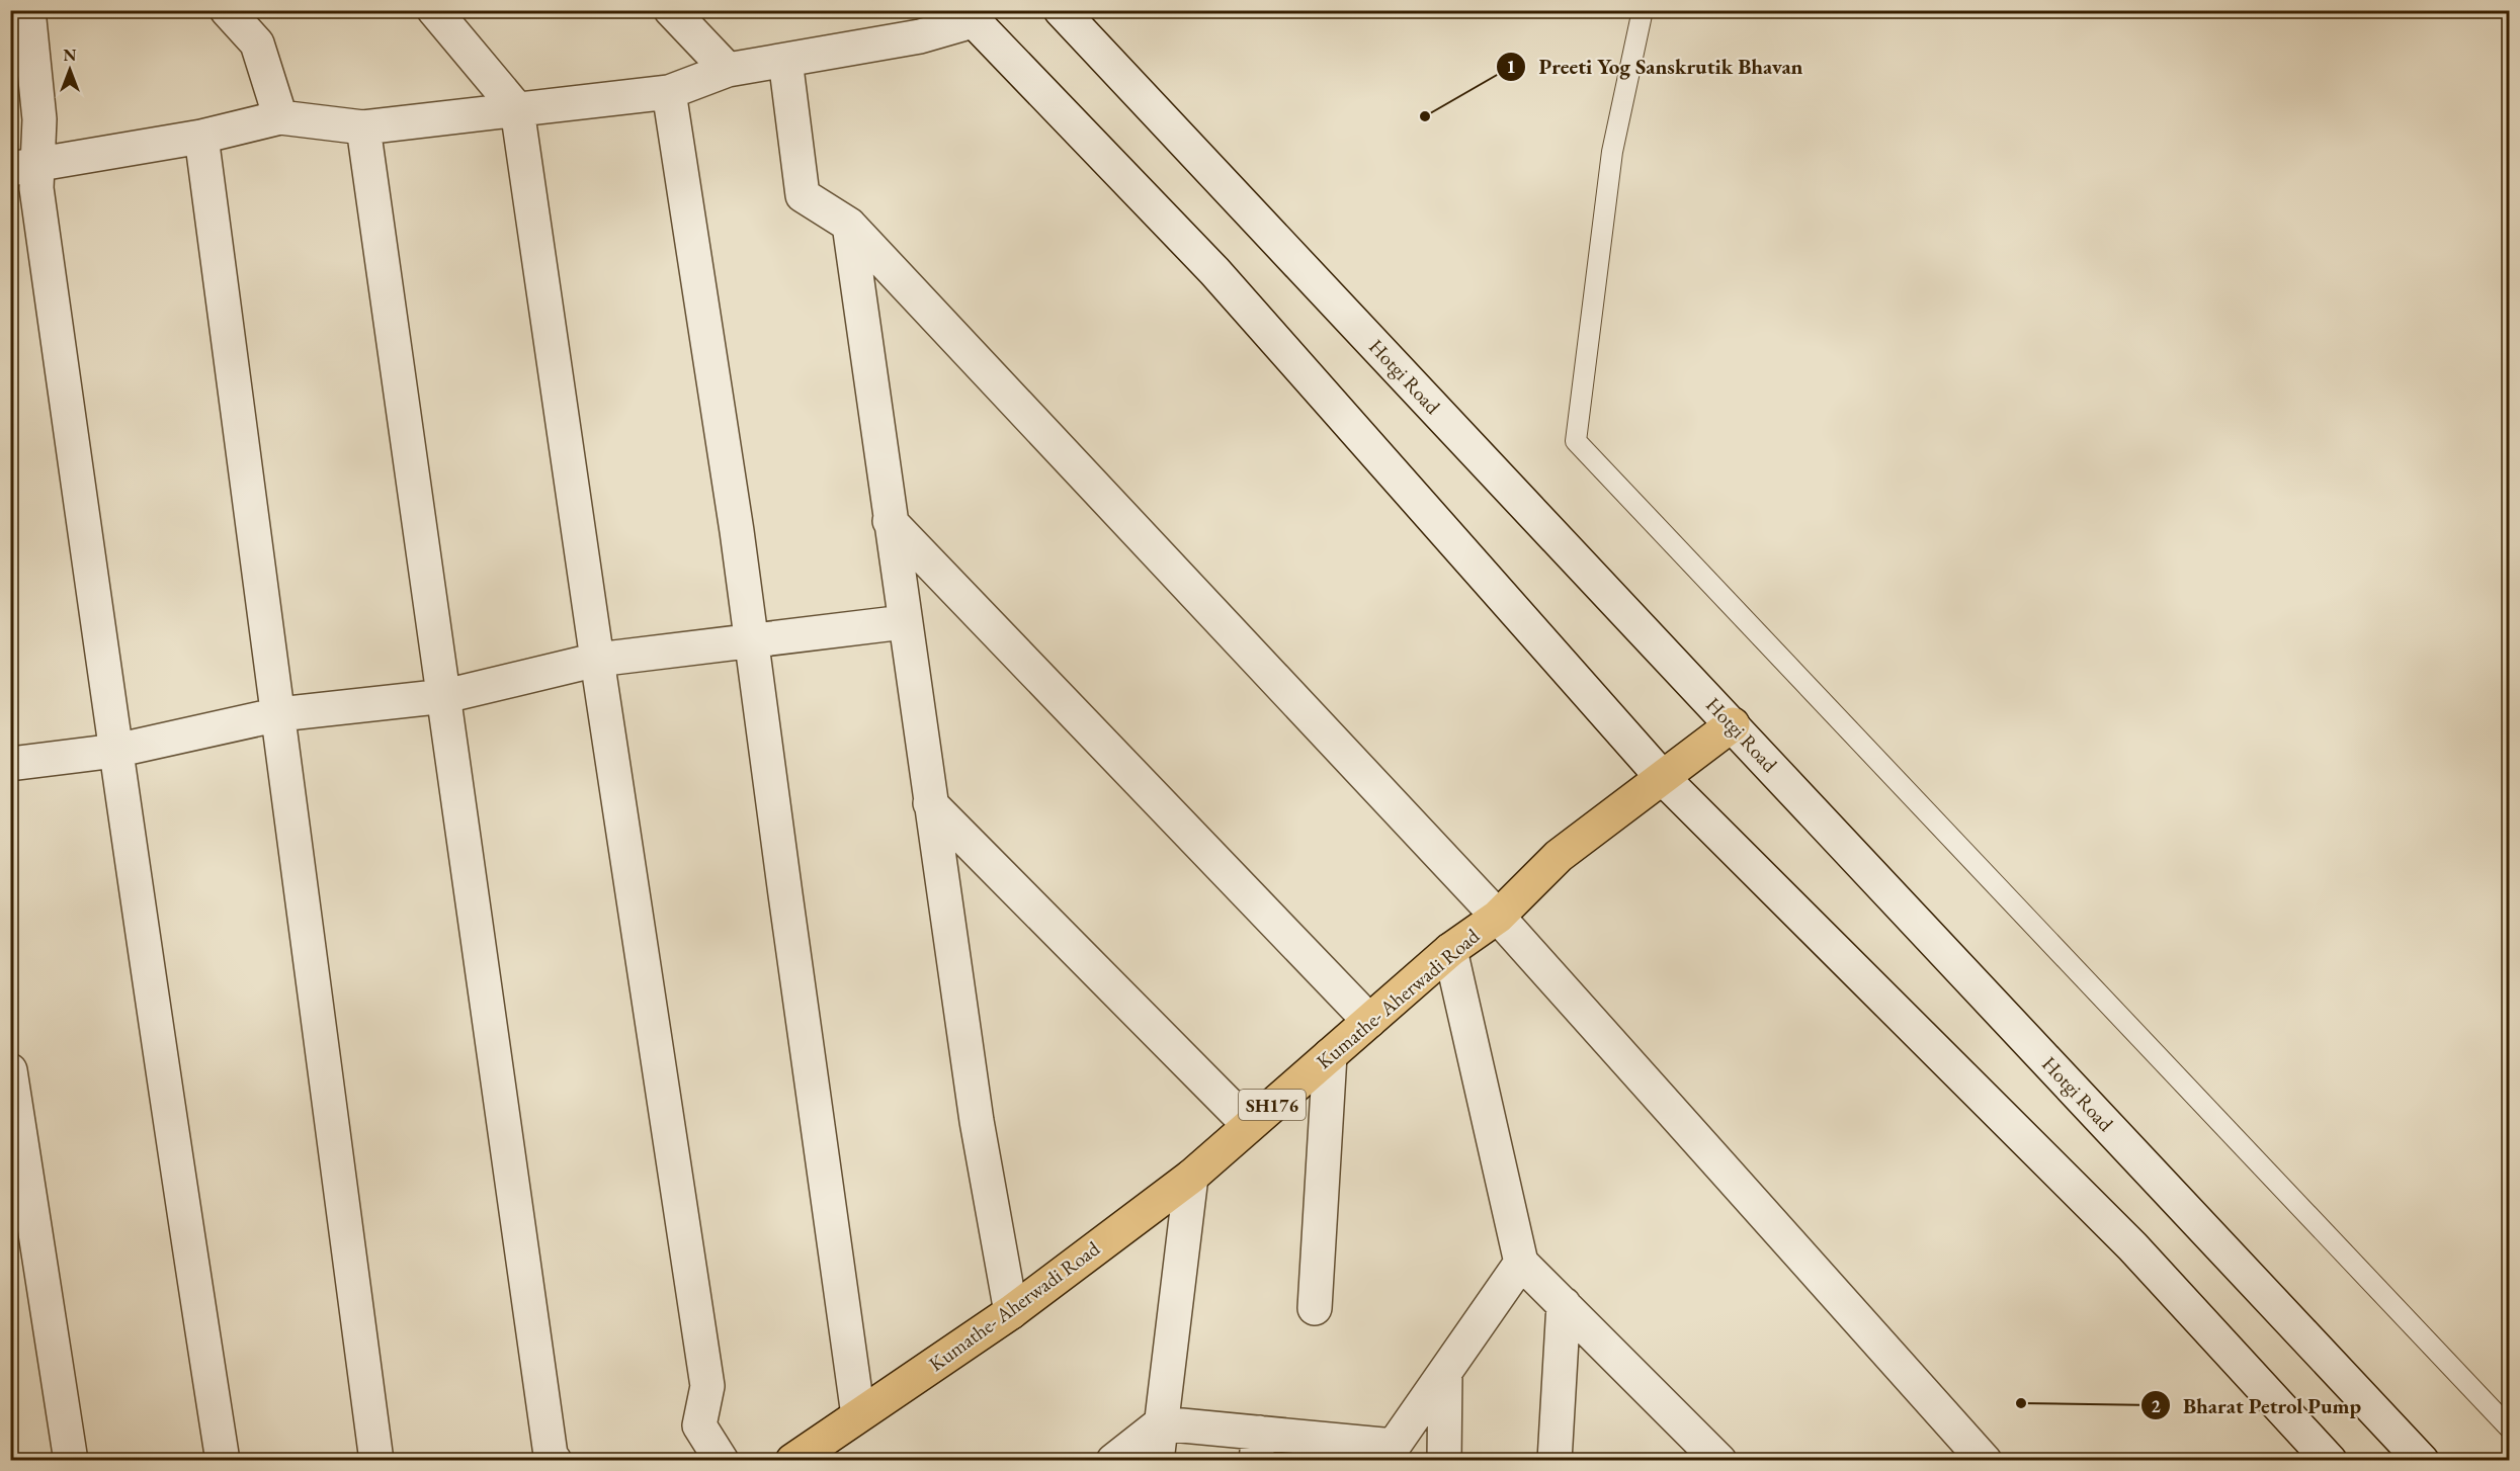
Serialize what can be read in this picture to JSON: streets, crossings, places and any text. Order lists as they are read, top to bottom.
{
  "streets": {
    "main road": ["Kumathe- Aherwadi Road", "SH176"],
    "street": ["Hotgi Road"]
  },
  "crossings": [
    ["Hotgi Road", "Kumathe- Aherwadi Road"]
  ],
  "places": ["Preeti Yog Sanskrutik Bhavan", "Bharat Petrol Pump"],
  "north": "top"
}
